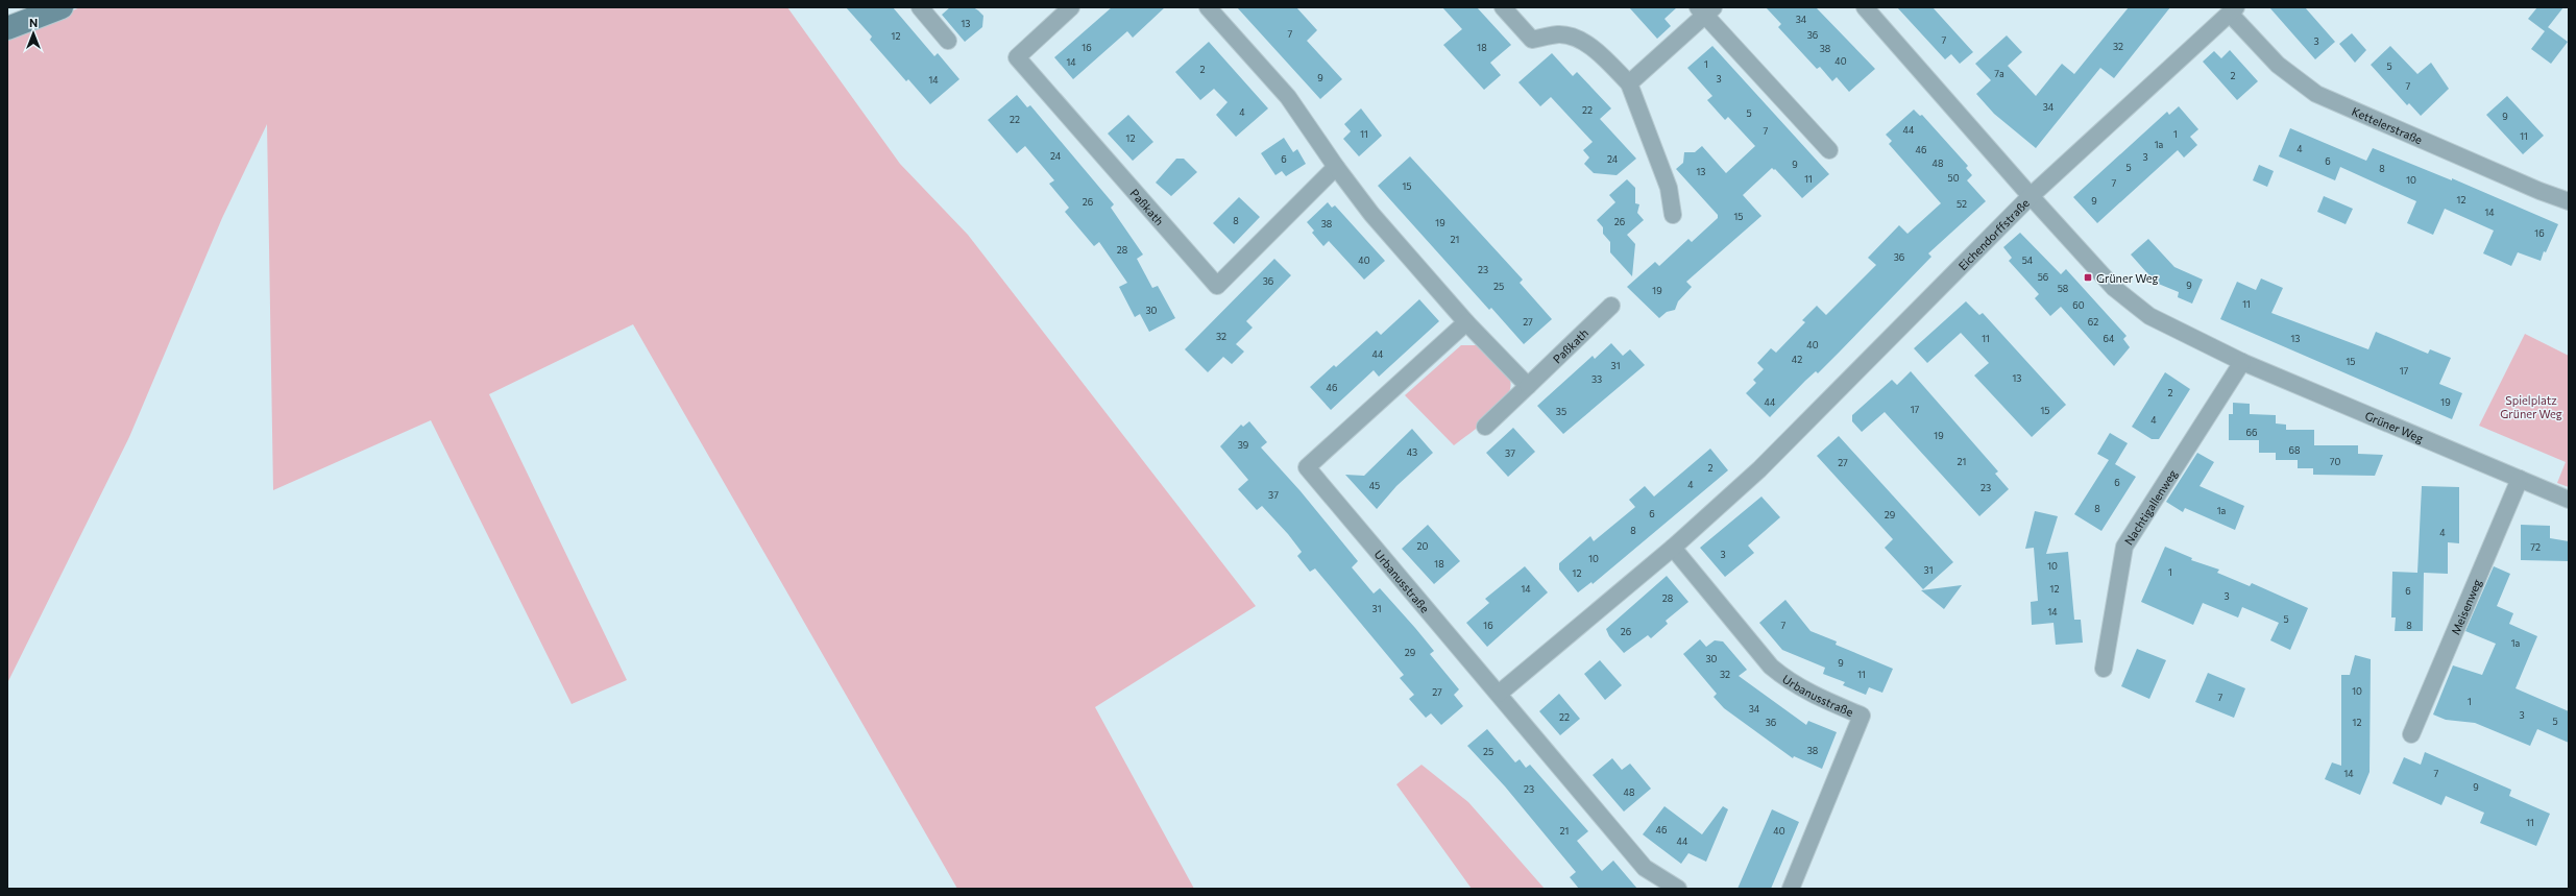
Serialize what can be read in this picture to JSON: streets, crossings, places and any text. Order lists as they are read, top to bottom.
{
  "streets": {
    "street": [
      "Kettelerstraße",
      "Paßkath",
      "Eichendorffstraße",
      "Grüner Weg",
      "Nachtigallenweg",
      "Urbanusstraße",
      "Meisenweg"
    ]
  },
  "crossings": [
    ["Kettelerstraße", "Eichendorffstraße"],
    ["Eichendorffstraße", "Grüner Weg"],
    ["Eichendorffstraße", "Urbanusstraße"],
    ["Grüner Weg", "Nachtigallenweg"],
    ["Grüner Weg", "Meisenweg"]
  ],
  "parks": ["Spielplatz Grüner Weg"],
  "places": {
    "transit": ["Grüner Weg"]
  },
  "house_numbers": [
    "34",
    "13",
    "7",
    "36",
    "12",
    "7",
    "3",
    "32",
    "16",
    "18",
    "38",
    "40",
    "14",
    "1",
    "5",
    "2",
    "7a",
    "2",
    "9",
    "3",
    "14",
    "7",
    "34",
    "22",
    "4",
    "5",
    "9",
    "22",
    "44",
    "7",
    "11",
    "1",
    "11",
    "12",
    "1a",
    "4",
    "46",
    "24",
    "3",
    "6",
    "24",
    "6",
    "48",
    "9",
    "5",
    "8",
    "13",
    "50",
    "11",
    "10",
    "7",
    "15",
    "12",
    "9",
    "26",
    "52",
    "14",
    "15",
    "8",
    "26",
    "19",
    "38",
    "16",
    "21",
    "28",
    "36",
    "40",
    "54",
    "23",
    "56",
    "36",
    "9",
    "25",
    "58",
    "19",
    "11",
    "60",
    "30",
    "27",
    "62",
    "32",
    "11",
    "64",
    "13",
    "40",
    "44",
    "42",
    "15",
    "31",
    "17",
    "13",
    "33",
    "46",
    "2",
    "44",
    "19",
    "17",
    "15",
    "35",
    "4",
    "66",
    "19",
    "39",
    "68",
    "43",
    "37",
    "21",
    "70",
    "27",
    "2",
    "6",
    "4",
    "45",
    "23",
    "37",
    "8",
    "1a",
    "6",
    "29",
    "8",
    "4",
    "20",
    "72",
    "3",
    "10",
    "18",
    "10",
    "31",
    "1",
    "12",
    "14",
    "12",
    "6",
    "3",
    "28",
    "31",
    "14",
    "5",
    "16",
    "7",
    "8",
    "26",
    "1a",
    "29",
    "30",
    "9",
    "32",
    "11",
    "10",
    "27",
    "7",
    "1",
    "34",
    "3",
    "22",
    "5",
    "36",
    "12",
    "38",
    "25",
    "14",
    "7",
    "9",
    "23",
    "48",
    "11",
    "46",
    "21",
    "40",
    "44"
  ],
  "north": "top"
}
